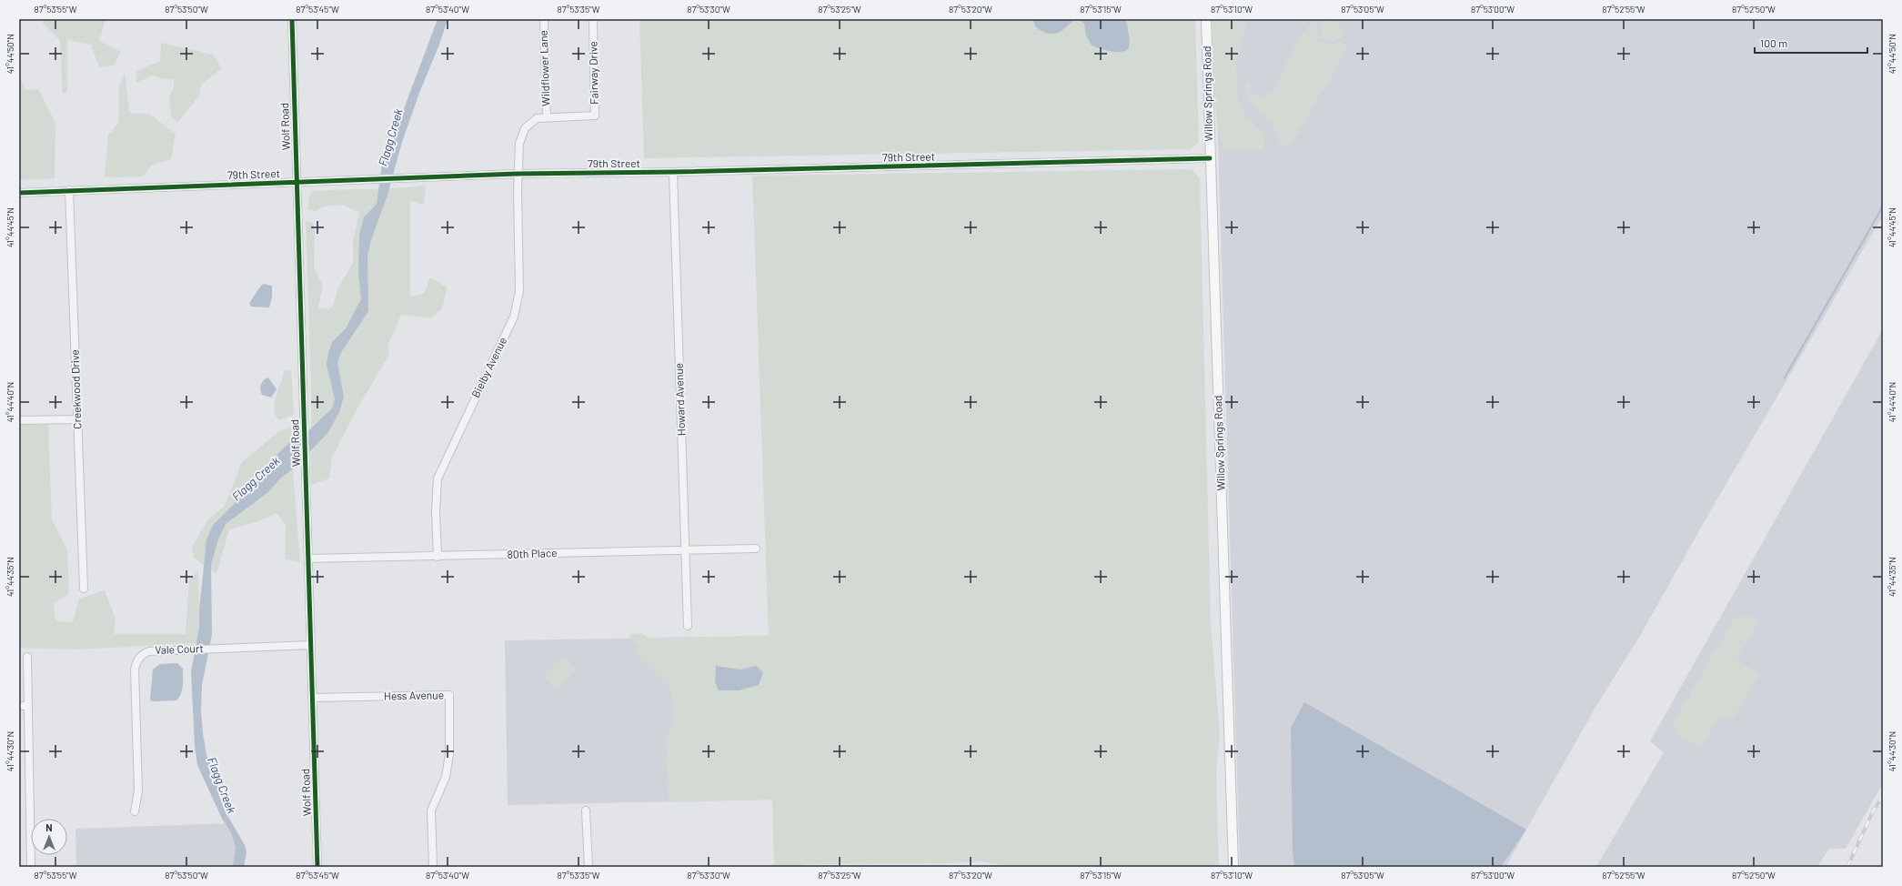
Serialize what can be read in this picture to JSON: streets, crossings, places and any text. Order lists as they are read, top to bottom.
{
  "streets": {
    "main road": ["Willow Springs Road"],
    "street": [
      "Wildflower Lane",
      "Fairway Drive",
      "Wolf Road",
      "79th Street",
      "Bielby Avenue",
      "Creekwood Drive",
      "Howard Avenue",
      "80th Place",
      "Vale Court",
      "Hess Avenue"
    ]
  },
  "crossings": [
    ["Wildflower Lane", "Fairway Drive"],
    ["Fairway Drive", "79th Street"],
    ["Fairway Drive", "Bielby Avenue"],
    ["Willow Springs Road", "79th Street"],
    ["Wolf Road", "79th Street"],
    ["Wolf Road", "80th Place"],
    ["Wolf Road", "Vale Court"],
    ["Wolf Road", "Hess Avenue"],
    ["79th Street", "Bielby Avenue"],
    ["79th Street", "Creekwood Drive"],
    ["79th Street", "Howard Avenue"],
    ["Bielby Avenue", "80th Place"],
    ["Howard Avenue", "80th Place"]
  ],
  "water": ["Flagg Creek"],
  "scale_bar": "100 m",
  "north": "top",
  "coordinates": [
    "87°53'55\"W",
    "87°53'50\"W",
    "87°53'45\"W",
    "87°53'40\"W",
    "87°53'35\"W",
    "87°53'30\"W",
    "87°53'25\"W",
    "87°53'20\"W",
    "87°53'15\"W",
    "87°53'10\"W",
    "87°53'05\"W",
    "87°53'00\"W",
    "87°52'55\"W",
    "87°52'50\"W",
    "41°44'50\"N",
    "41°44'45\"N",
    "41°44'40\"N",
    "41°44'35\"N",
    "41°44'30\"N"
  ]
}
